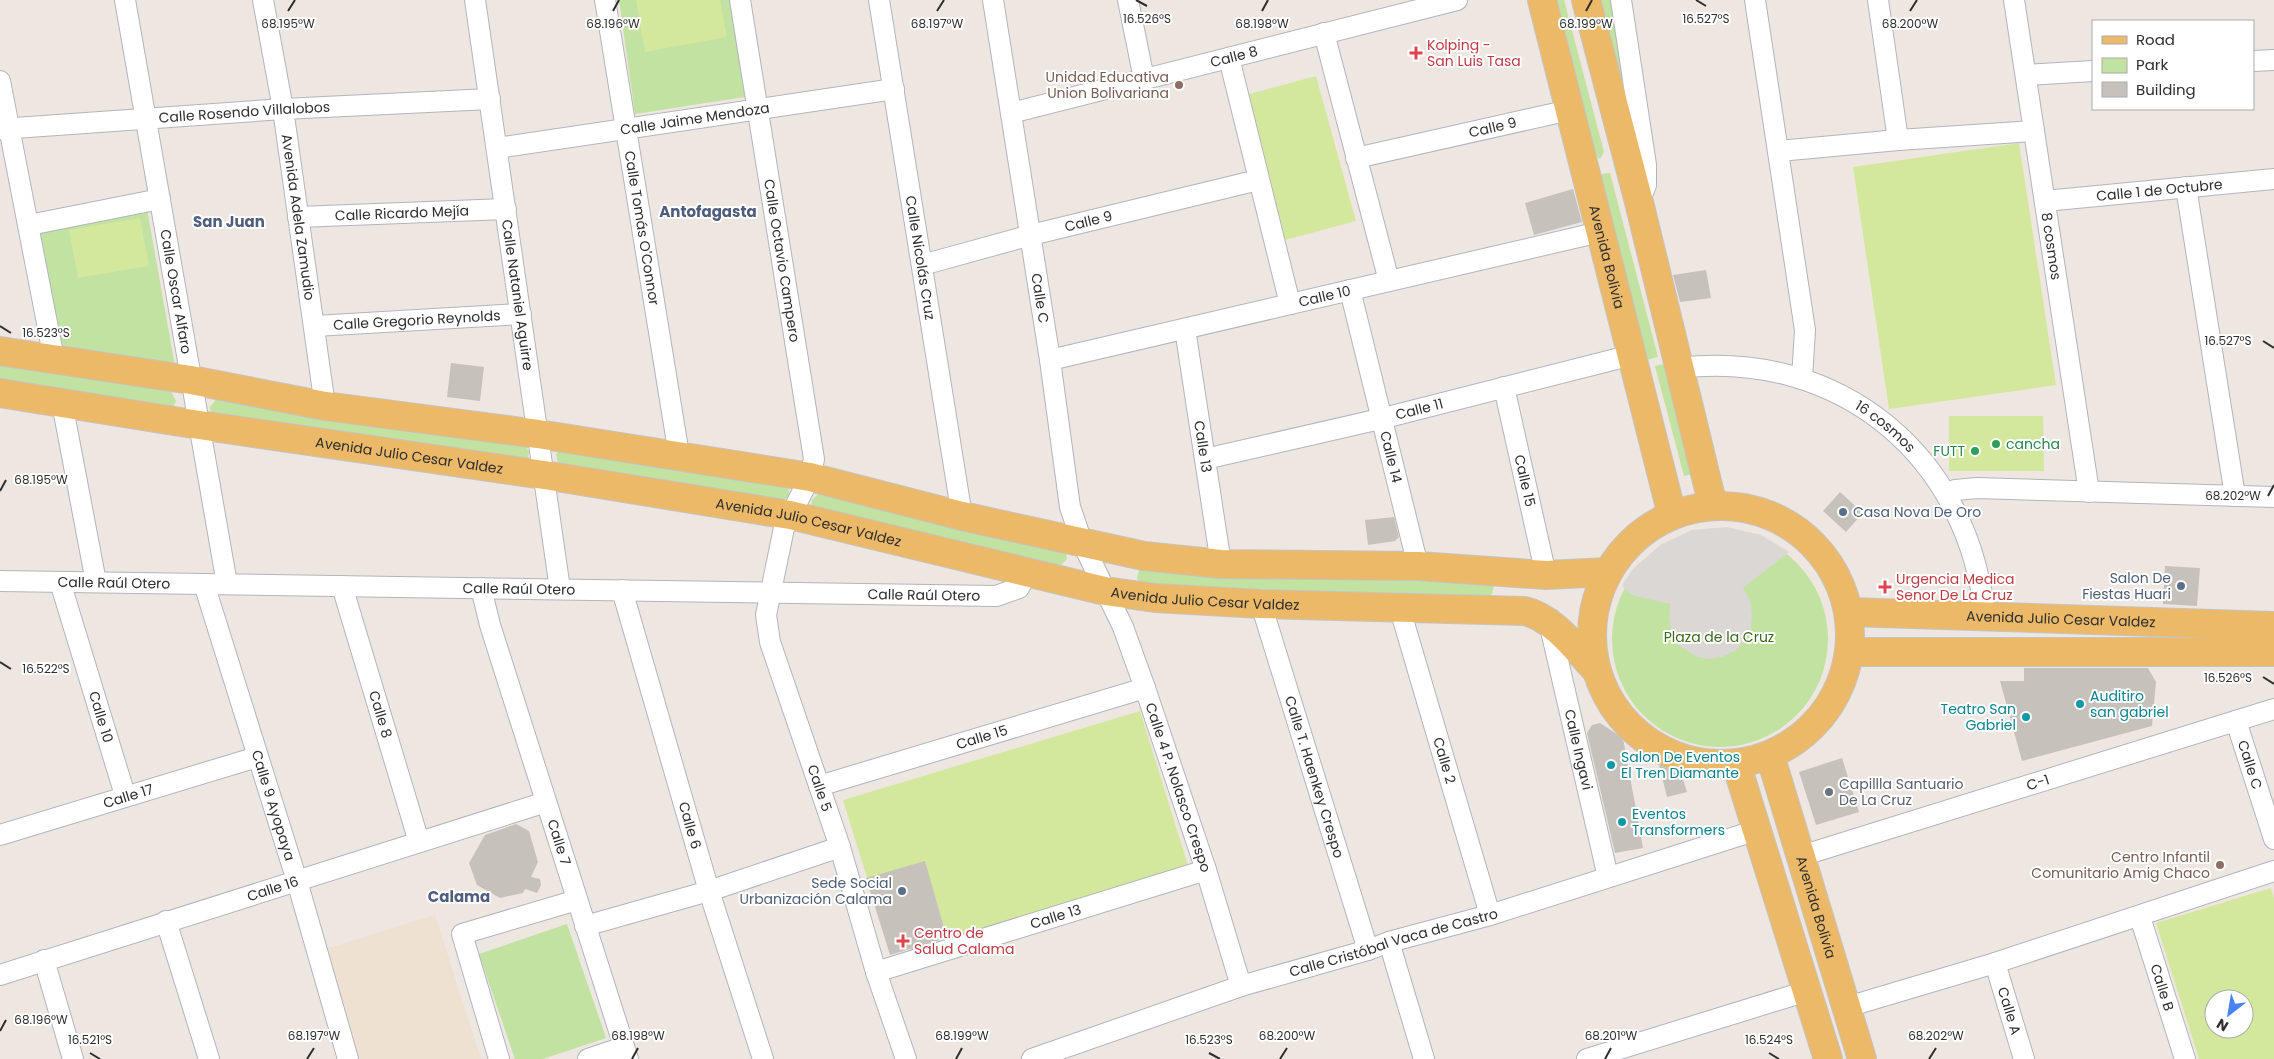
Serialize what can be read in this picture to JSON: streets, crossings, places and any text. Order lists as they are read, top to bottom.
{
  "streets": {
    "main road": ["Avenida Bolivia", "Avenida Julio Cesar Valdez"],
    "street": [
      "Calle 8",
      "Calle Rosendo Villalobos",
      "Calle Jaime Mendoza",
      "Calle 9",
      "Calle 1 de Octubre",
      "Calle Ricardo Mejía",
      "Avenida Adela Zamudio",
      "Calle Tomás O'Connor",
      "8 cosmos",
      "Calle Nicolás Cruz",
      "Calle Octavio Campero",
      "Calle Oscar Alfaro",
      "Calle Nataniel Aguirre",
      "Calle 10",
      "Calle C",
      "Calle Gregorio Reynolds",
      "Calle 11",
      "16 cosmos",
      "Calle 13",
      "Calle 14",
      "Calle 15",
      "Calle Raúl Otero",
      "Calle Ingavi",
      "Calle 2",
      "Calle T. Haenkey Crespo",
      "C-1",
      "Calle 4 P. Nolasco Crespo",
      "Calle 5",
      "Calle 17",
      "Calle 9 Ayopaya",
      "Calle 6",
      "Calle 7",
      "Calle 16",
      "Calle Cristóbal Vaca de Castro",
      "Calle B",
      "Calle A"
    ]
  },
  "crossings": [
    ["Calle 8", "Calle C"],
    ["Calle 8", "Calle Raúl Otero"],
    ["Calle 8", "Calle 16"],
    ["Calle Rosendo Villalobos", "Avenida Adela Zamudio"],
    ["Calle Rosendo Villalobos", "Calle Oscar Alfaro"],
    ["Calle Rosendo Villalobos", "Calle Nataniel Aguirre"],
    ["Calle Jaime Mendoza", "Calle Tomás O'Connor"],
    ["Calle Jaime Mendoza", "Calle Nicolás Cruz"],
    ["Calle Jaime Mendoza", "Calle Octavio Campero"],
    ["Calle Jaime Mendoza", "Calle Nataniel Aguirre"],
    ["Calle 9", "Avenida Bolivia"],
    ["Calle 9", "Calle Nicolás Cruz"],
    ["Calle 9", "Calle C"],
    ["Calle 1 de Octubre", "8 cosmos"],
    ["Calle Ricardo Mejía", "Avenida Adela Zamudio"],
    ["Calle Ricardo Mejía", "Calle Nataniel Aguirre"],
    ["Avenida Adela Zamudio", "Calle Gregorio Reynolds"],
    ["Avenida Bolivia", "Calle 10"],
    ["Avenida Bolivia", "Calle 11"],
    ["Avenida Bolivia", "C-1"],
    ["Calle Octavio Campero", "Avenida Julio Cesar Valdez"],
    ["Calle Octavio Campero", "Calle 5"],
    ["Calle Oscar Alfaro", "Avenida Julio Cesar Valdez"],
    ["Calle Oscar Alfaro", "Calle Raúl Otero"],
    ["Calle Nataniel Aguirre", "Calle Gregorio Reynolds"],
    ["Calle Nataniel Aguirre", "Avenida Julio Cesar Valdez"],
    ["Calle Nataniel Aguirre", "Calle Raúl Otero"],
    ["Calle 10", "Calle C"],
    ["Calle 10", "Calle 13"],
    ["Calle 10", "Calle 14"],
    ["Calle 10", "Calle Raúl Otero"],
    ["Calle 10", "Calle 17"],
    ["Calle C", "Avenida Julio Cesar Valdez"],
    ["Calle C", "C-1"],
    ["Calle C", "Calle 4 P. Nolasco Crespo"],
    ["Calle 11", "Calle 13"],
    ["Calle 11", "Calle 14"],
    ["Calle 11", "Calle 15"],
    ["16 cosmos", "Avenida Julio Cesar Valdez"],
    ["Calle 13", "Calle 4 P. Nolasco Crespo"],
    ["Calle 13", "Calle 5"],
    ["Avenida Julio Cesar Valdez", "Calle Raúl Otero"],
    ["Avenida Julio Cesar Valdez", "Calle Ingavi"],
    ["Avenida Julio Cesar Valdez", "Calle 2"],
    ["Avenida Julio Cesar Valdez", "Calle T. Haenkey Crespo"],
    ["Avenida Julio Cesar Valdez", "Calle 4 P. Nolasco Crespo"],
    ["Avenida Julio Cesar Valdez", "Calle 5"],
    ["Calle 15", "Calle 4 P. Nolasco Crespo"],
    ["Calle 15", "Calle 5"],
    ["Calle Raúl Otero", "Calle 5"],
    ["Calle Raúl Otero", "Calle 9 Ayopaya"],
    ["Calle Raúl Otero", "Calle 6"],
    ["Calle Raúl Otero", "Calle 7"],
    ["Calle Ingavi", "Calle Cristóbal Vaca de Castro"],
    ["Calle 2", "Calle Cristóbal Vaca de Castro"],
    ["Calle T. Haenkey Crespo", "Calle Cristóbal Vaca de Castro"],
    ["Calle 4 P. Nolasco Crespo", "Calle Cristóbal Vaca de Castro"],
    ["Calle 17", "Calle 9 Ayopaya"],
    ["Calle 9 Ayopaya", "Calle 16"],
    ["Calle 7", "Calle 16"]
  ],
  "districts": ["Antofagasta", "San Juan", "Calama"],
  "parks": ["Plaza de la Cruz"],
  "places": {
    "health": ["Kolping - San Luis Tasa", "Urgencia Medica Senor De La Cruz", "Centro de Salud Calama"],
    "other": [
      "Unidad Educativa Union Bolivariana",
      "cancha",
      "FUTT",
      "Casa Nova De Oro",
      "Salon De Fiestas Huari",
      "Auditiro san gabriel",
      "Teatro San Gabriel",
      "Salon De Eventos El Tren Diamante",
      "Capillla Santuario De La Cruz",
      "Eventos Transformers",
      "Centro Infantil Comunitario Amig Chaco",
      "Sede Social Urbanización Calama"
    ]
  },
  "legend": ["Road", "Park", "Building"],
  "north": "bottom left",
  "coordinates": [
    "16.526°S",
    "16.527°S",
    "68.195°W",
    "68.196°W",
    "68.197°W",
    "68.198°W",
    "68.199°W",
    "68.200°W",
    "16.523°S",
    "68.202°W",
    "16.522°S",
    "68.201°W",
    "16.521°S",
    "16.524°S"
  ]
}
